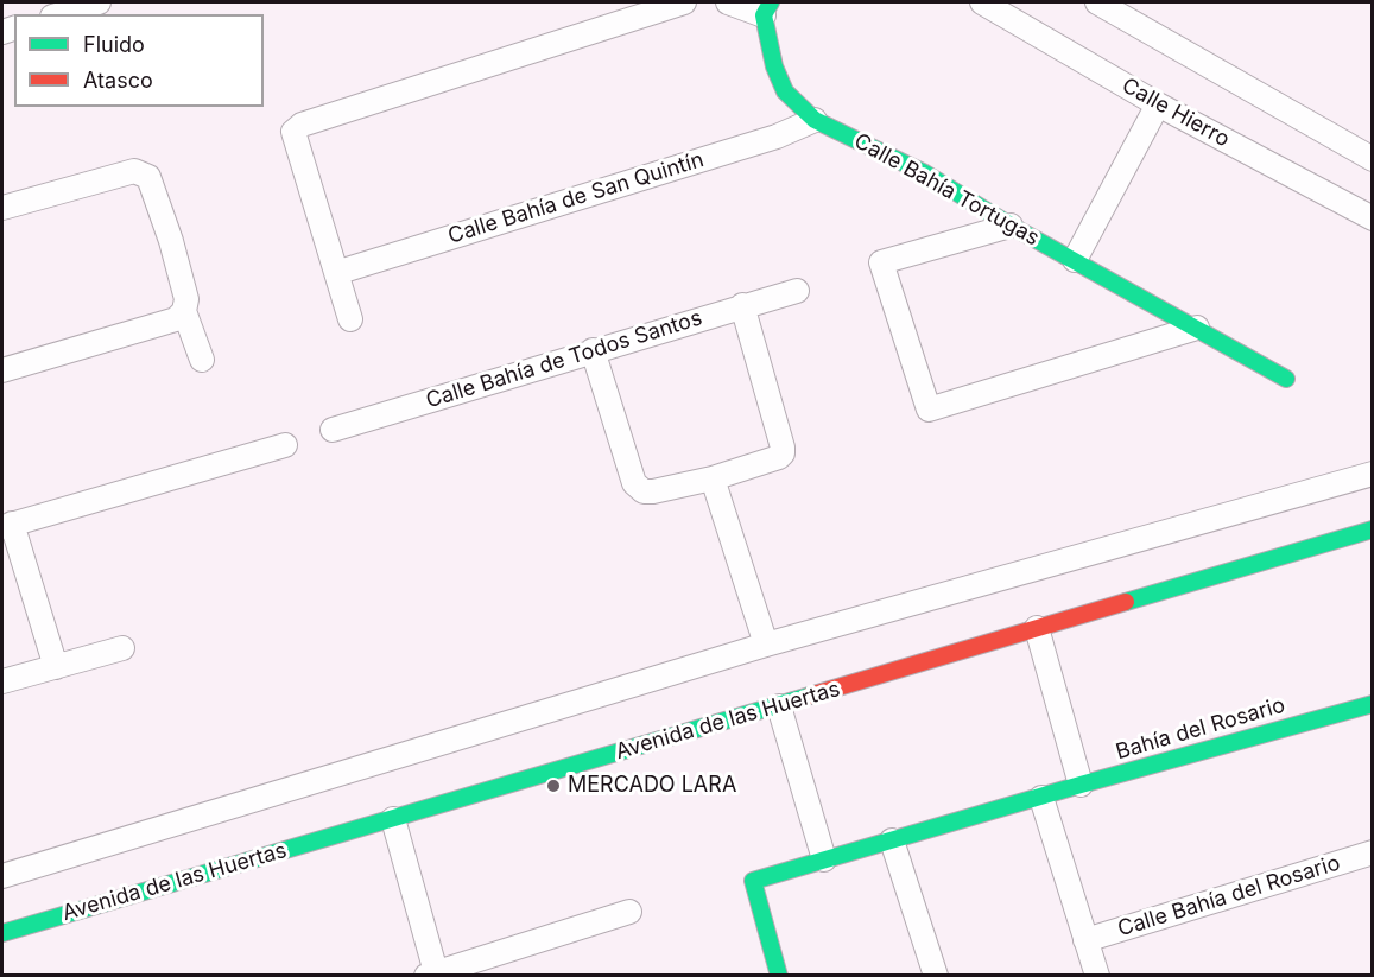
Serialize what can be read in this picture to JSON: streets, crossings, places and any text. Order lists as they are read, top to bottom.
{
  "streets": {
    "street": [
      "Calle Hierro",
      "Calle Bahía Tortugas",
      "Calle Bahía de San Quintín",
      "Calle Bahía de Todos Santos",
      "Avenida de las Huertas",
      "Bahía del Rosario",
      "Calle Bahía del Rosario"
    ]
  },
  "crossings": [
    ["Calle Bahía Tortugas", "Calle Bahía de San Quintín"]
  ],
  "places": ["MERCADO LARA"],
  "legend": ["Fluido", "Atasco"]
}
